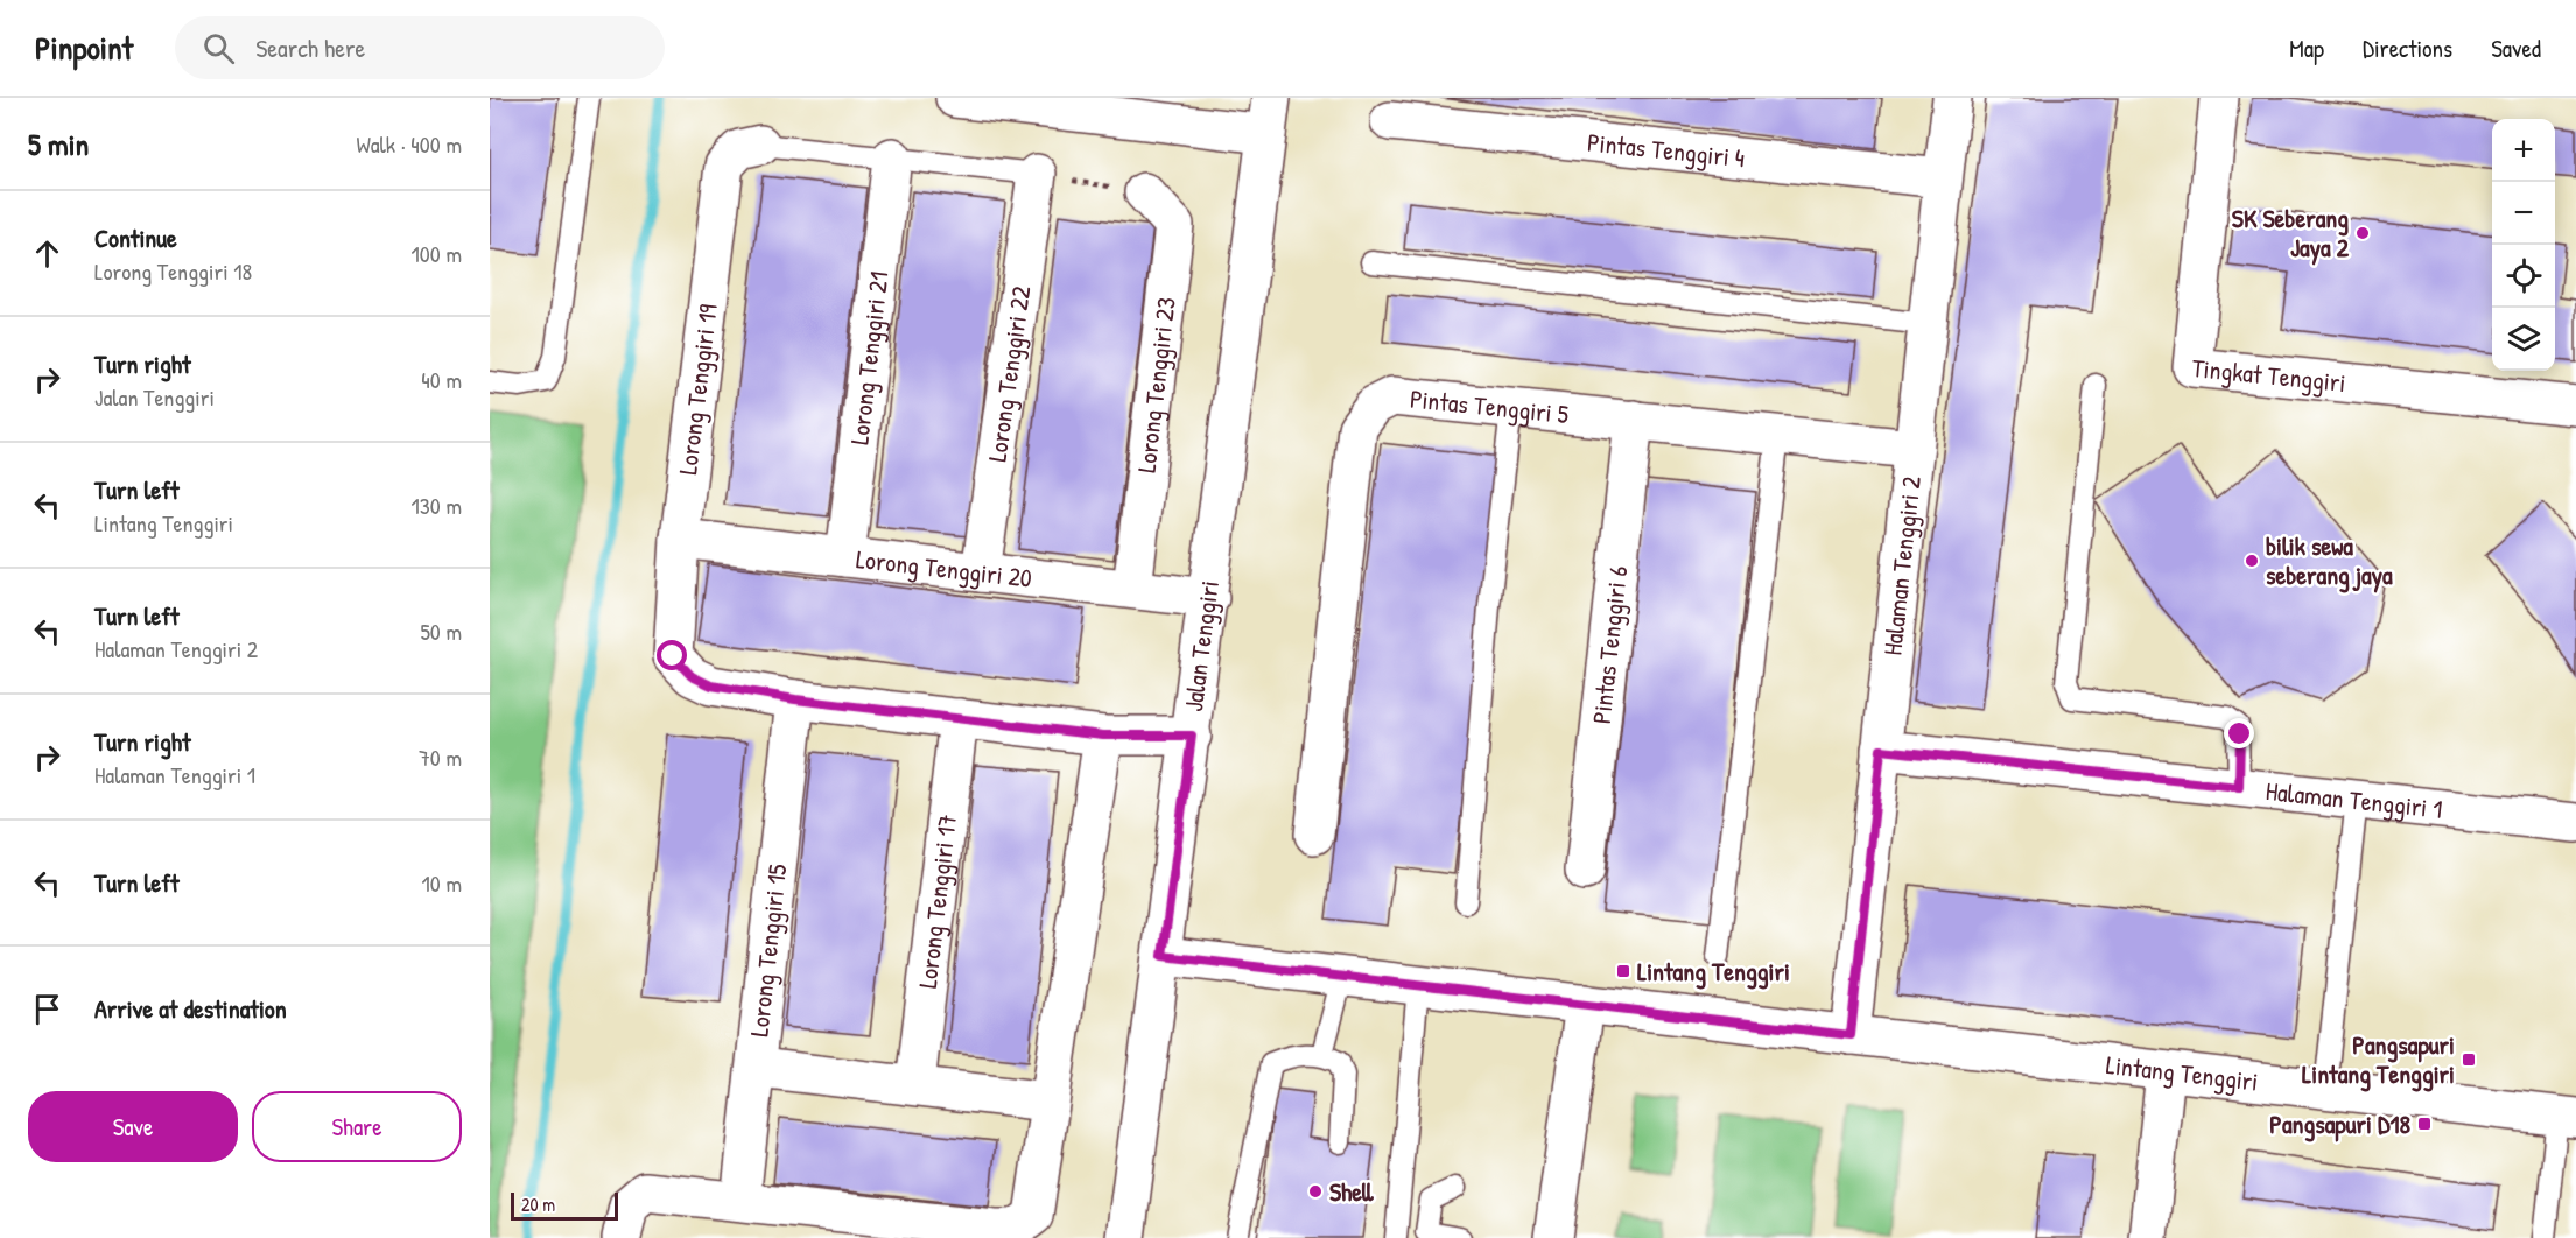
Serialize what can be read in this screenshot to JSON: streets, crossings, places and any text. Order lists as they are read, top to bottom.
{
  "streets": {
    "street": [
      "Pintas Tenggiri 4",
      "Lorong Tenggiri 21",
      "Tingkat Tenggiri",
      "Lorong Tenggiri 22",
      "Lorong Tenggiri 23",
      "Lorong Tenggiri 19",
      "Pintas Tenggiri 5",
      "Halaman Tenggiri 2",
      "Lorong Tenggiri 20",
      "Pintas Tenggiri 6",
      "Jalan Tenggiri",
      "Halaman Tenggiri 1",
      "Lorong Tenggiri 17",
      "Lorong Tenggiri 15",
      "Lintang Tenggiri"
    ]
  },
  "crossings": [
    ["Pintas Tenggiri 4", "Halaman Tenggiri 2"],
    ["Lorong Tenggiri 21", "Lorong Tenggiri 20"],
    ["Lorong Tenggiri 22", "Lorong Tenggiri 20"],
    ["Lorong Tenggiri 23", "Lorong Tenggiri 20"],
    ["Lorong Tenggiri 19", "Lorong Tenggiri 20"],
    ["Lorong Tenggiri 19", "Lorong Tenggiri 15"],
    ["Pintas Tenggiri 5", "Halaman Tenggiri 2"],
    ["Pintas Tenggiri 5", "Pintas Tenggiri 6"],
    ["Halaman Tenggiri 2", "Halaman Tenggiri 1"],
    ["Halaman Tenggiri 2", "Lintang Tenggiri"],
    ["Lorong Tenggiri 20", "Jalan Tenggiri"],
    ["Jalan Tenggiri", "Lintang Tenggiri"]
  ],
  "places": {
    "other": ["SK Seberang Jaya 2", "bilik sewa seberang jaya", "Shell"],
    "transit": ["Lintang Tenggiri", "Pangsapuri Lintang Tenggiri", "Pangsapuri D18"]
  },
  "scale_bar": "20 m",
  "page": {
    "header": "Pinpoint",
    "search": "Search here",
    "nav": ["Map", "Directions", "Saved"],
    "heading": ["5 min", "Walk · 400 m"],
    "map_buttons": ["+", "−"],
    "list": [
      ["Continue", "Lorong Tenggiri 18", "100 m"],
      ["Turn right", "Jalan Tenggiri", "40 m"],
      ["Turn left", "Lintang Tenggiri", "130 m"],
      ["Turn left", "Halaman Tenggiri 2", "50 m"],
      ["Turn right", "Halaman Tenggiri 1", "70 m"],
      ["Turn left", "10 m"],
      "Arrive at destination"
    ],
    "buttons": ["Save", "Share"],
    "scale": "20 m"
  }
}
